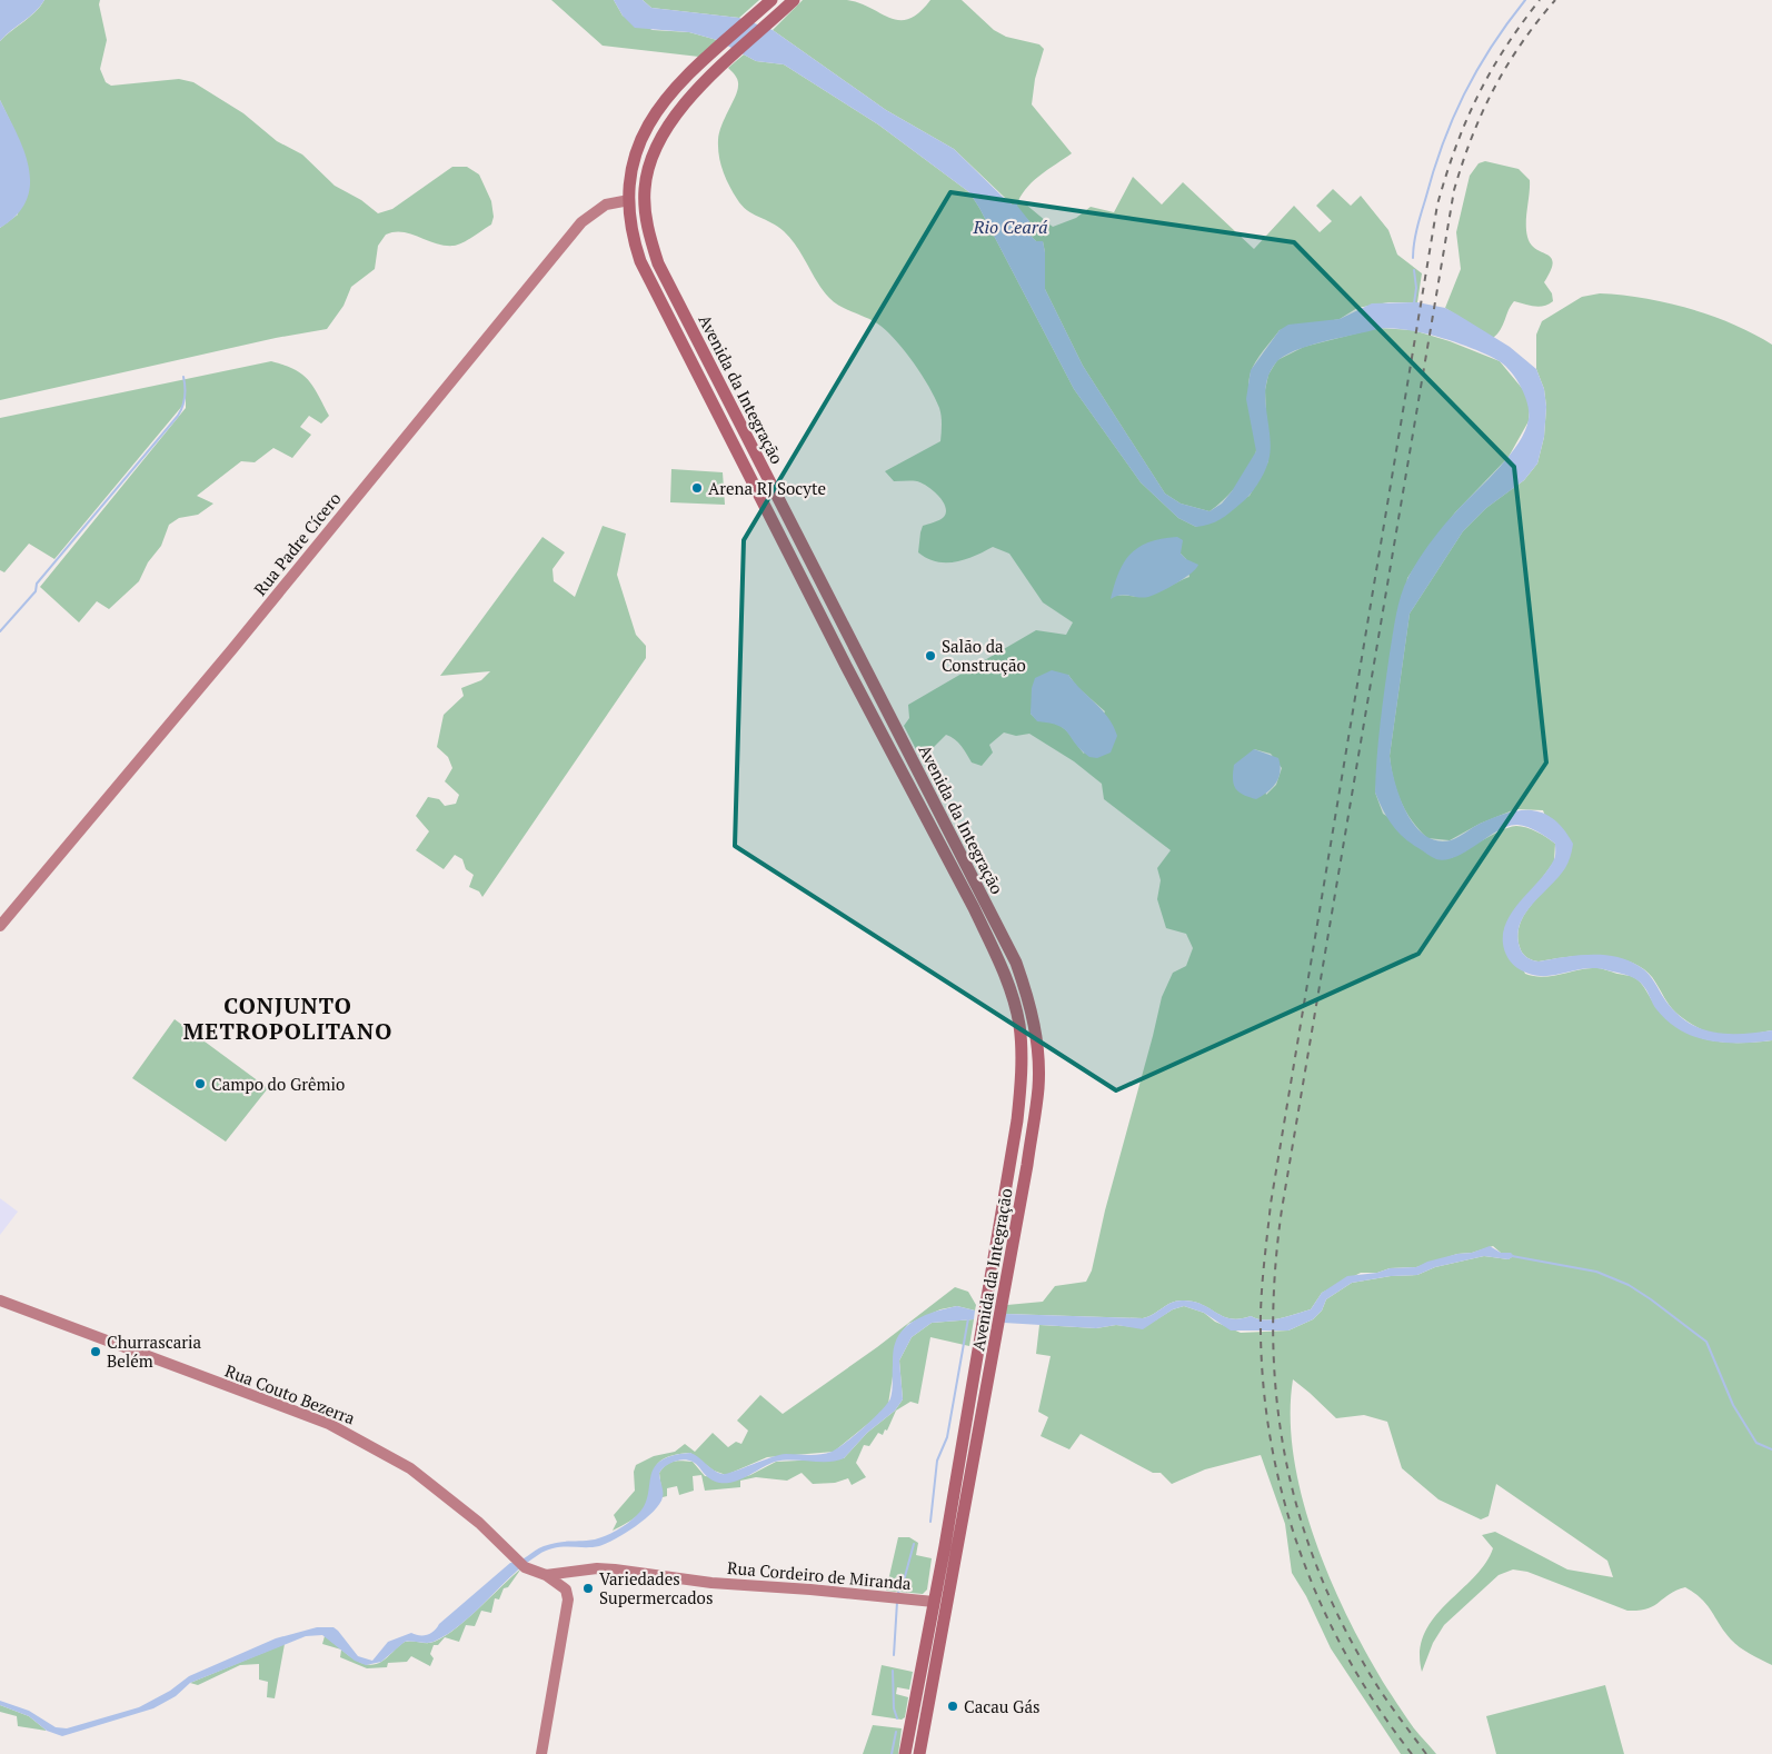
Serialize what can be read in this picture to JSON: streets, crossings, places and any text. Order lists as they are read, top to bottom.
{
  "streets": {
    "main road": ["Avenida da Integração"],
    "street": ["Rua Padre Cícero", "Rua Couto Bezerra", "Rua Cordeiro de Miranda"]
  },
  "crossings": [
    ["Avenida da Integração", "Rua Padre Cícero"],
    ["Avenida da Integração", "Rua Cordeiro de Miranda"],
    ["Rua Couto Bezerra", "Rua Cordeiro de Miranda"]
  ],
  "districts": ["CONJUNTO METROPOLITANO"],
  "water": ["Rio Ceará"],
  "places": [
    "Arena RJ Socyte",
    "Salão da Construção",
    "Campo do Grêmio",
    "Churrascaria Belém",
    "Variedades Supermercados",
    "Cacau Gás"
  ]
}
